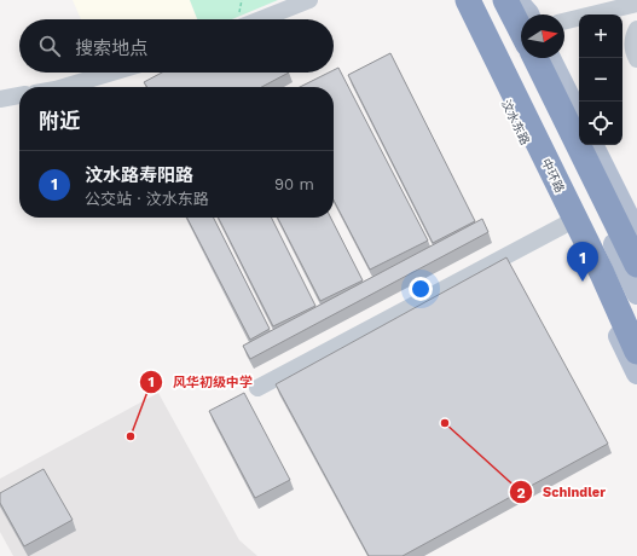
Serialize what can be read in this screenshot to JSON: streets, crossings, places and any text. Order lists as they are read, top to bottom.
{
  "streets": {
    "highway": ["中环路"],
    "main road": ["汶水东路"]
  },
  "places": ["Schindler", "风华初级中学"],
  "north": "right",
  "page": {
    "map_buttons": ["+", "−"],
    "search": "搜索地点",
    "heading": "附近",
    "list": [
      {
        "mark": "1",
        "name": "汶水路寿阳路",
        "note": "公交站 · 汶水东路",
        "value": "90 m"
      }
    ],
    "pins": "1"
  }
}
